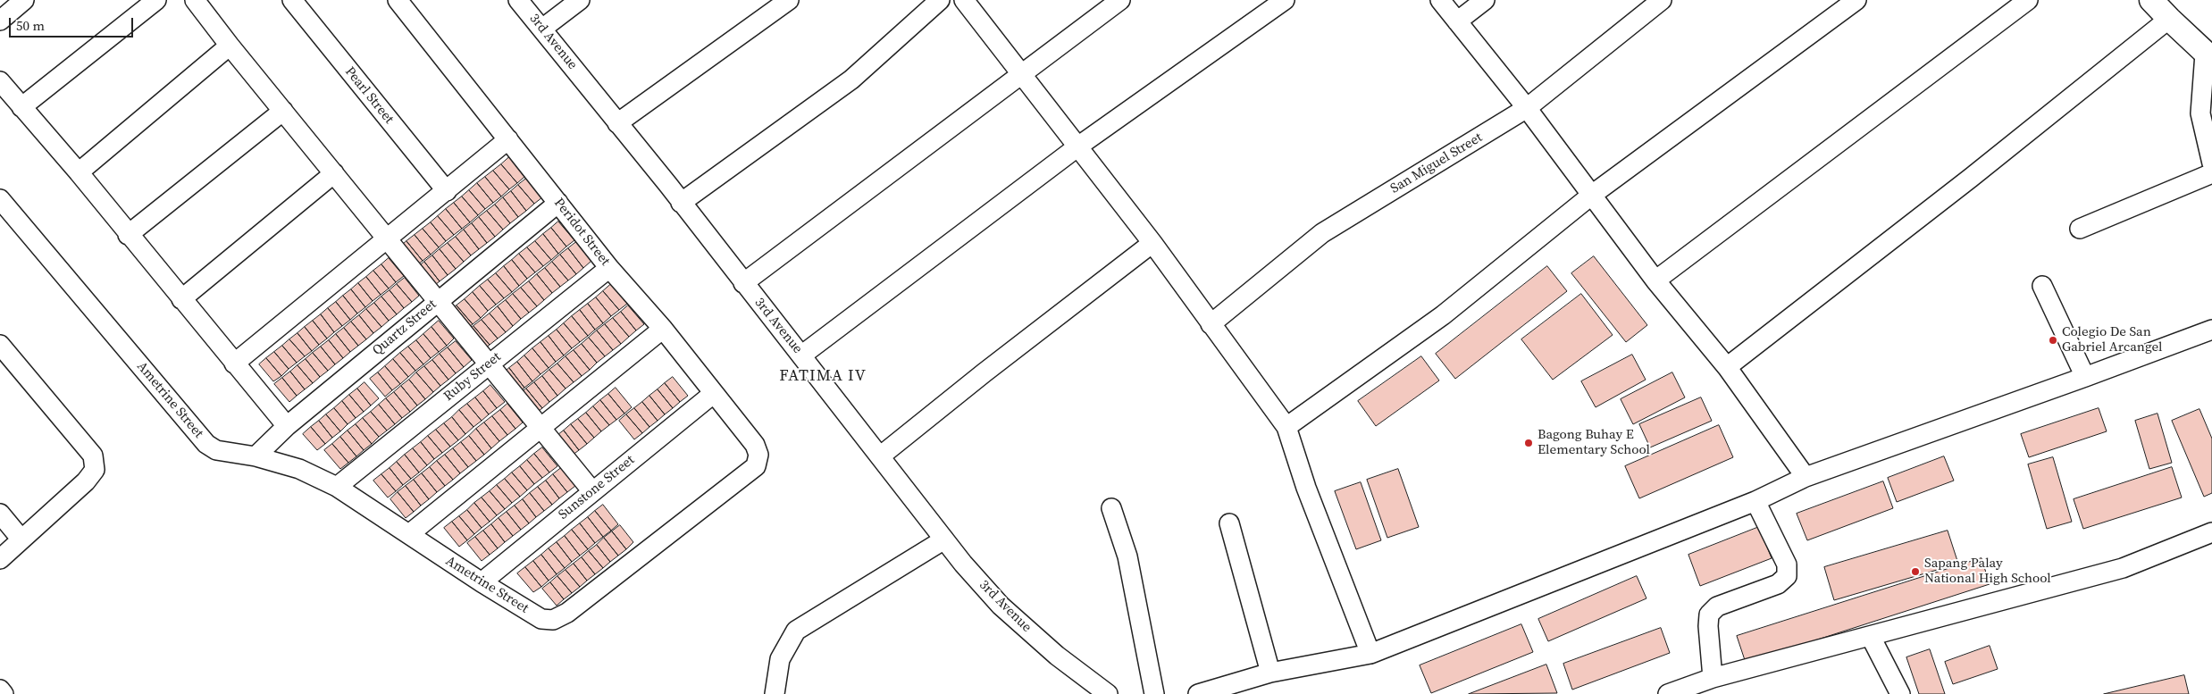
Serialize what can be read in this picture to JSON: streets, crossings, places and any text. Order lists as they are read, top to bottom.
{
  "streets": {
    "street": [
      "3rd Avenue",
      "Pearl Street",
      "San Miguel Street",
      "Peridot Street",
      "Quartz Street",
      "Ruby Street",
      "Ametrine Street",
      "Sunstone Street"
    ]
  },
  "crossings": [
    ["Peridot Street", "Quartz Street"],
    ["Peridot Street", "Ruby Street"],
    ["Peridot Street", "Ametrine Street"],
    ["Peridot Street", "Sunstone Street"],
    ["Quartz Street", "Ametrine Street"],
    ["Ruby Street", "Ametrine Street"],
    ["Ametrine Street", "Sunstone Street"]
  ],
  "districts": ["FATIMA IV"],
  "places": ["Colegio De San Gabriel Arcangel", "Bagong Buhay E Elementary School", "Sapang Palay National High School"],
  "scale_bar": "50 m"
}
